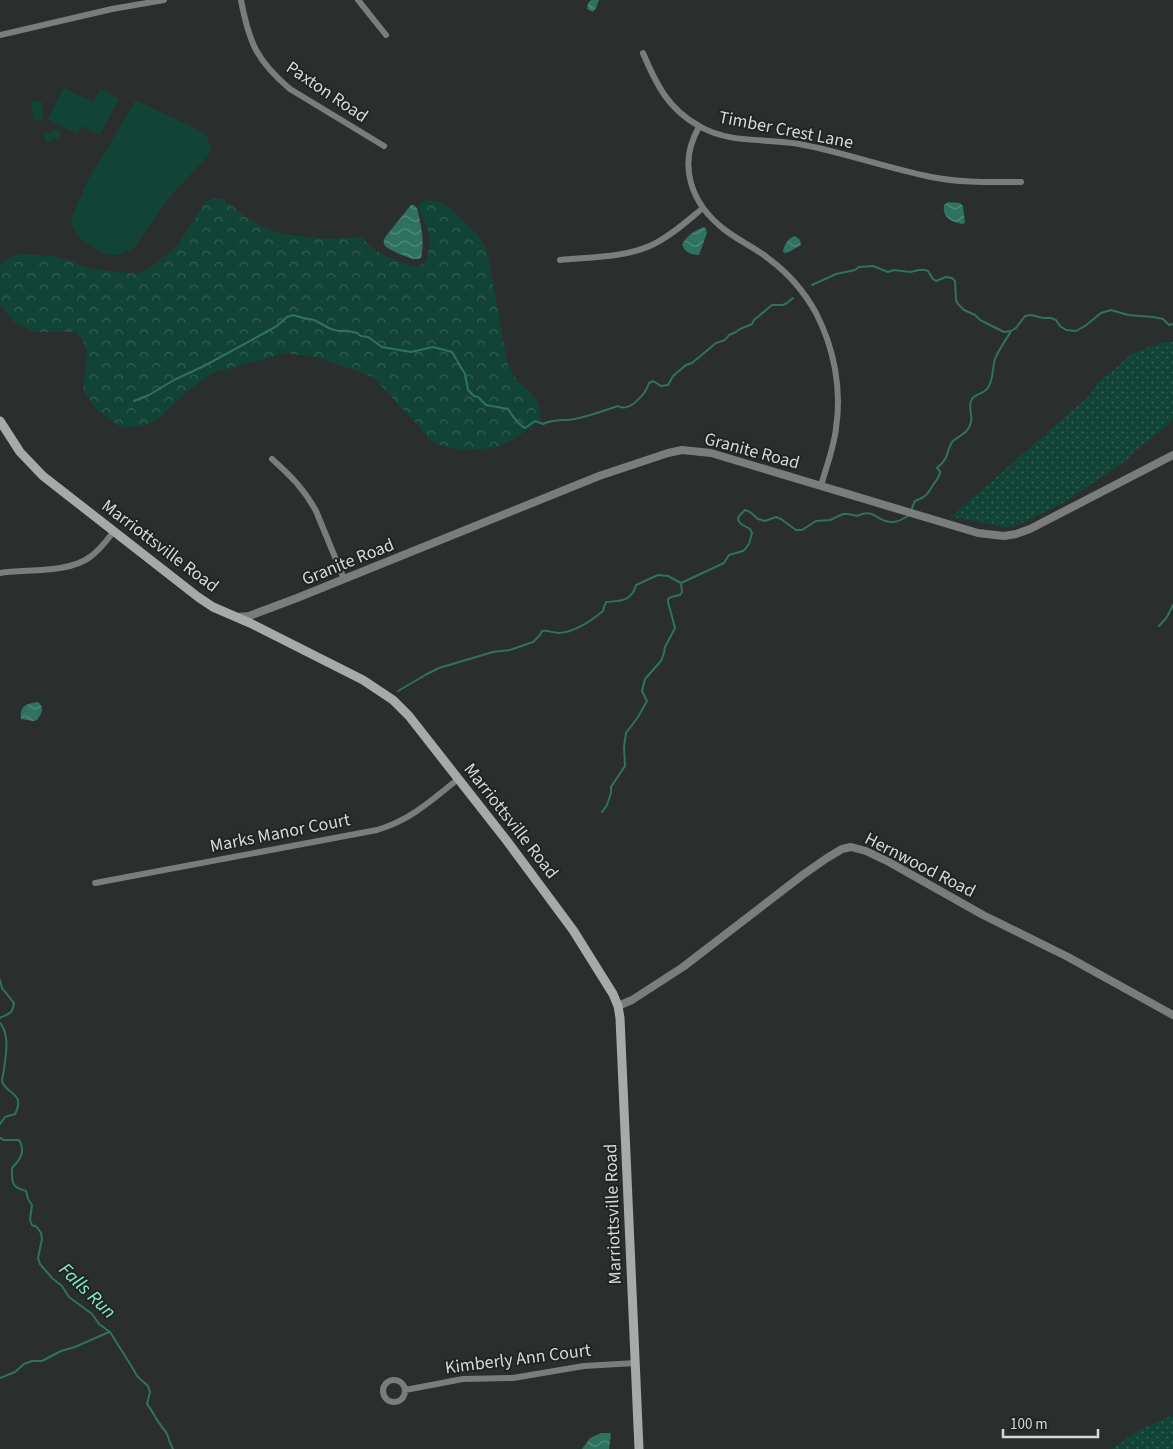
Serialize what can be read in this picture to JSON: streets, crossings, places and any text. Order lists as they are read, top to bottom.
{
  "streets": {
    "main road": ["Marriottsville Road"],
    "street": [
      "Paxton Road",
      "Timber Crest Lane",
      "Granite Road",
      "Marks Manor Court",
      "Hernwood Road",
      "Kimberly Ann Court"
    ]
  },
  "crossings": [
    ["Granite Road", "Marriottsville Road"],
    ["Marriottsville Road", "Marks Manor Court"],
    ["Marriottsville Road", "Hernwood Road"],
    ["Marriottsville Road", "Kimberly Ann Court"]
  ],
  "water": ["Falls Run"],
  "scale_bar": "100 m"
}
